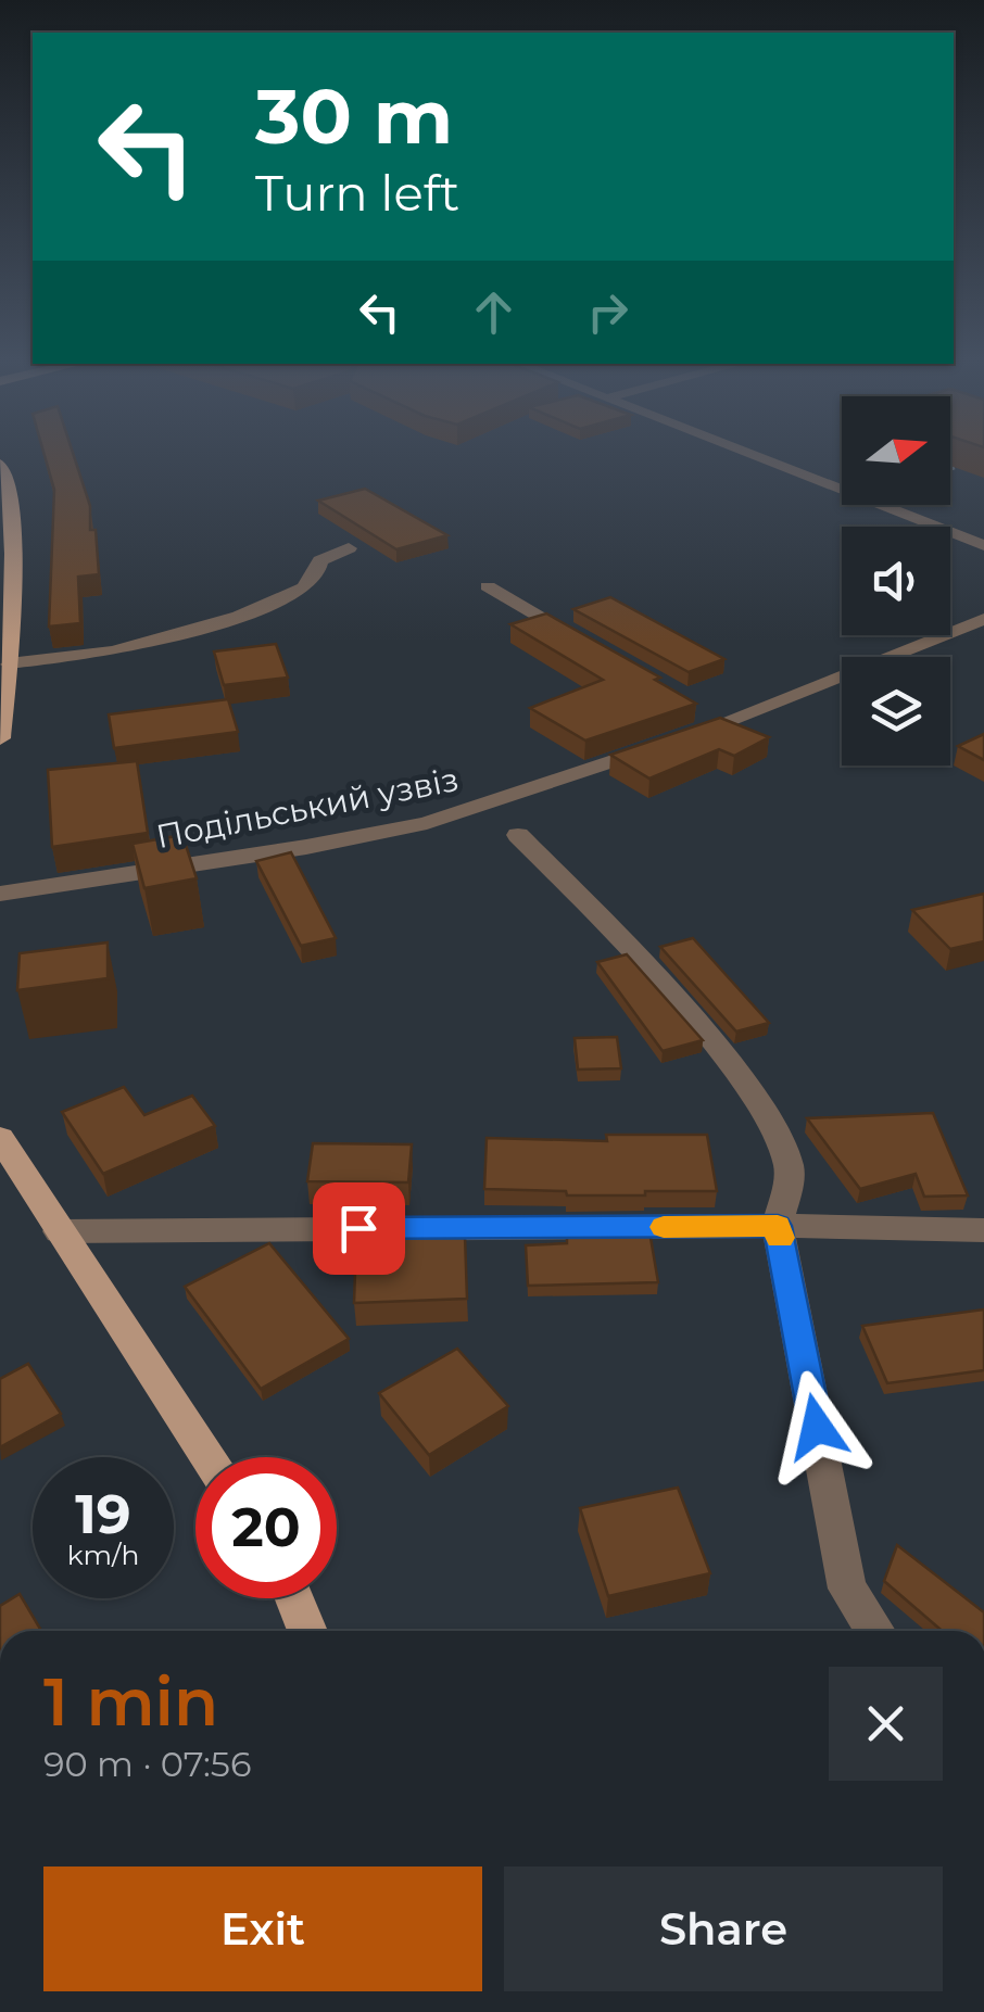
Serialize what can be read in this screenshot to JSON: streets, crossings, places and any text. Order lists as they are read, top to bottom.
{
  "streets": {
    "street": ["Подільський узвіз"]
  },
  "north": "right",
  "page": {
    "turn": ["30 m", "Turn left"],
    "speed": "19 km/h",
    "limit": "20",
    "heading": ["1 min", "90 m · 07:56"],
    "buttons": ["Exit", "Share"]
  }
}
